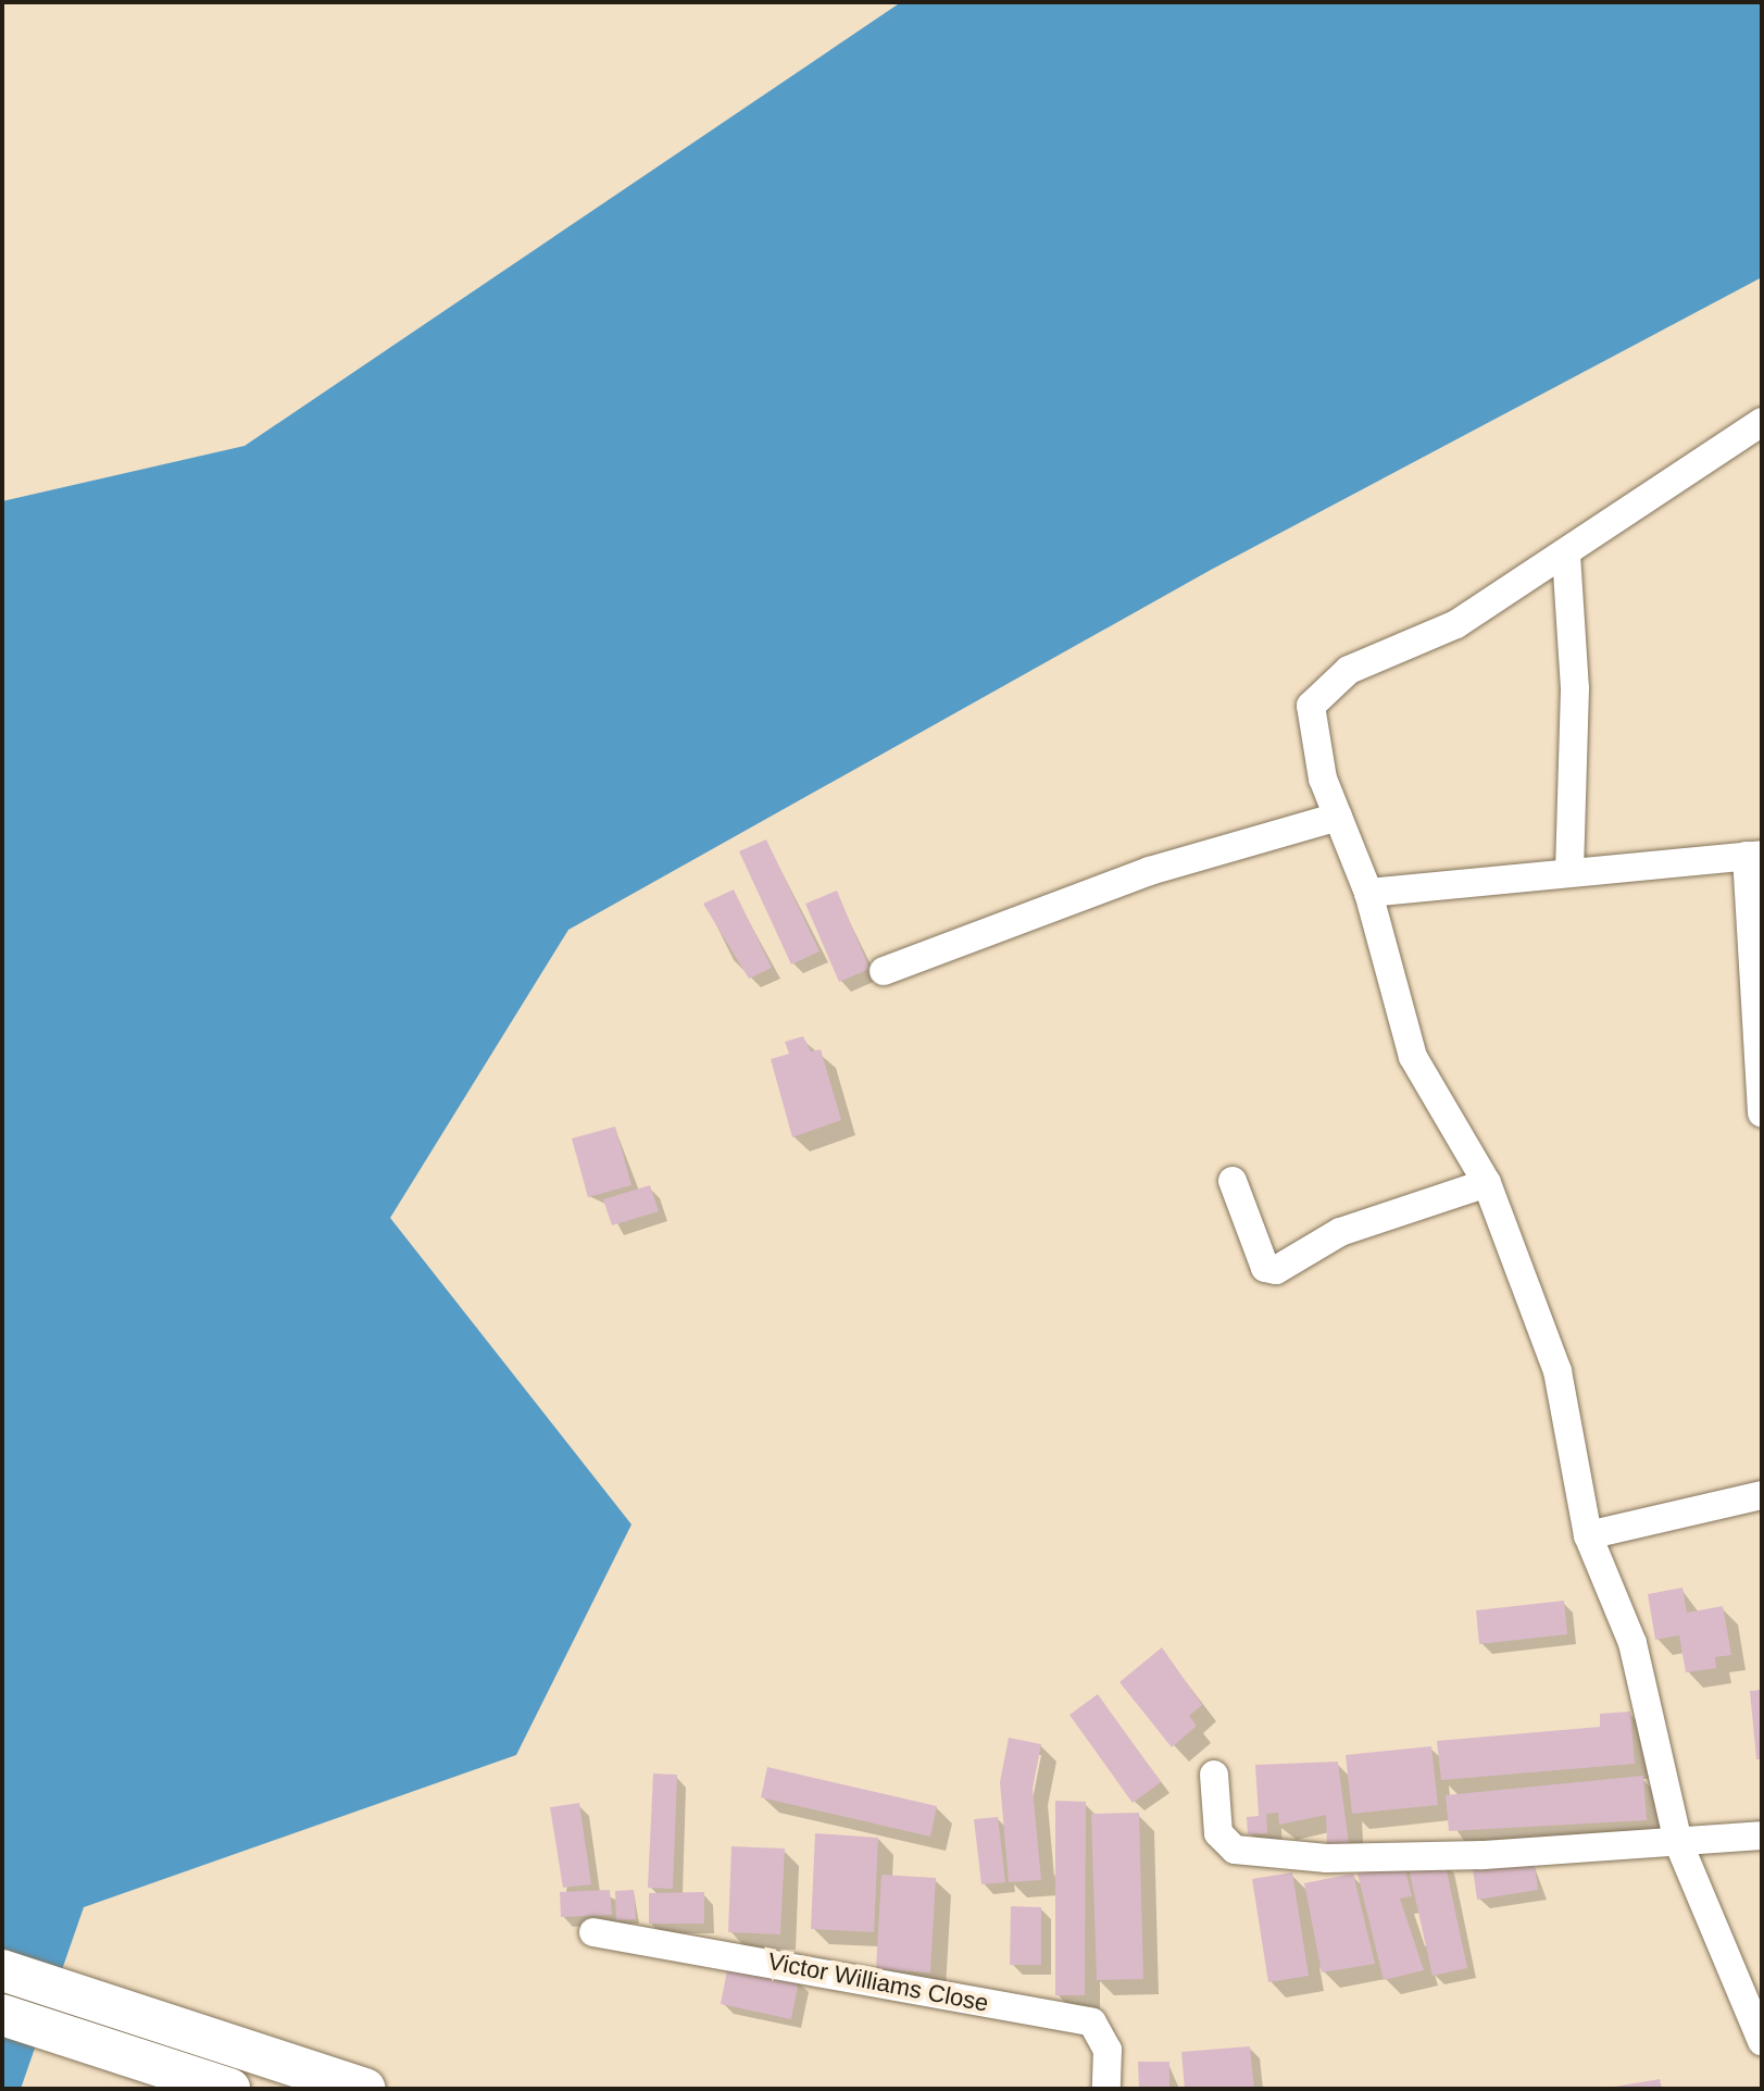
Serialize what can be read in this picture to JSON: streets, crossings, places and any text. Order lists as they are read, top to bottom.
{
  "streets": {
    "street": ["Victor Williams Close"]
  }
}
